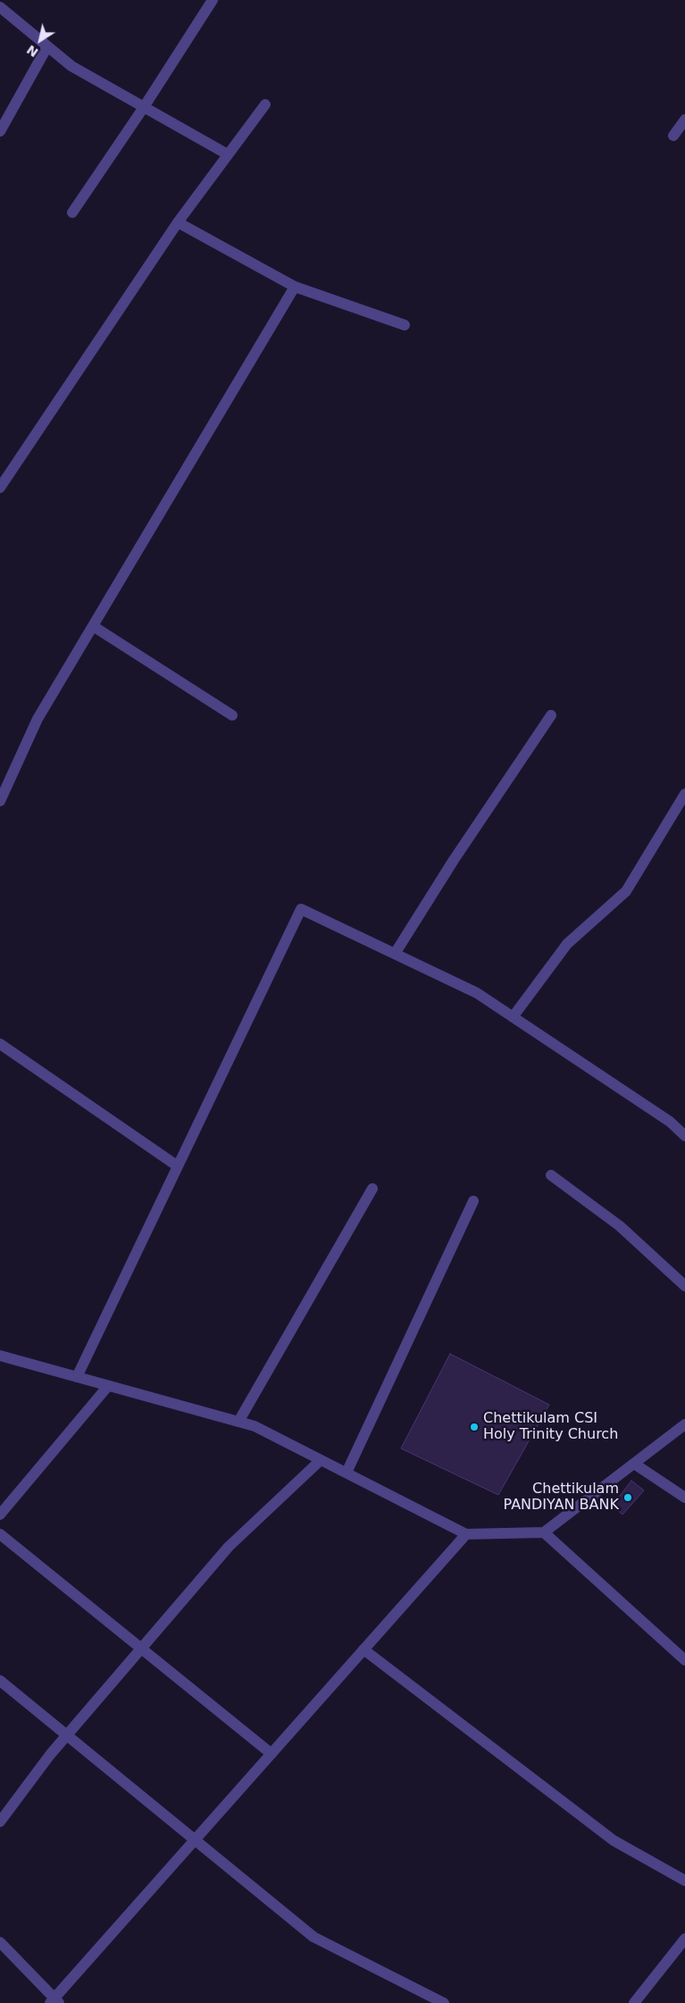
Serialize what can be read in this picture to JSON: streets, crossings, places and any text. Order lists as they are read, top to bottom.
{
  "places": ["Chettikulam CSI Holy Trinity Church", "Chettikulam PANDIYAN BANK"],
  "north": "bottom left"
}
